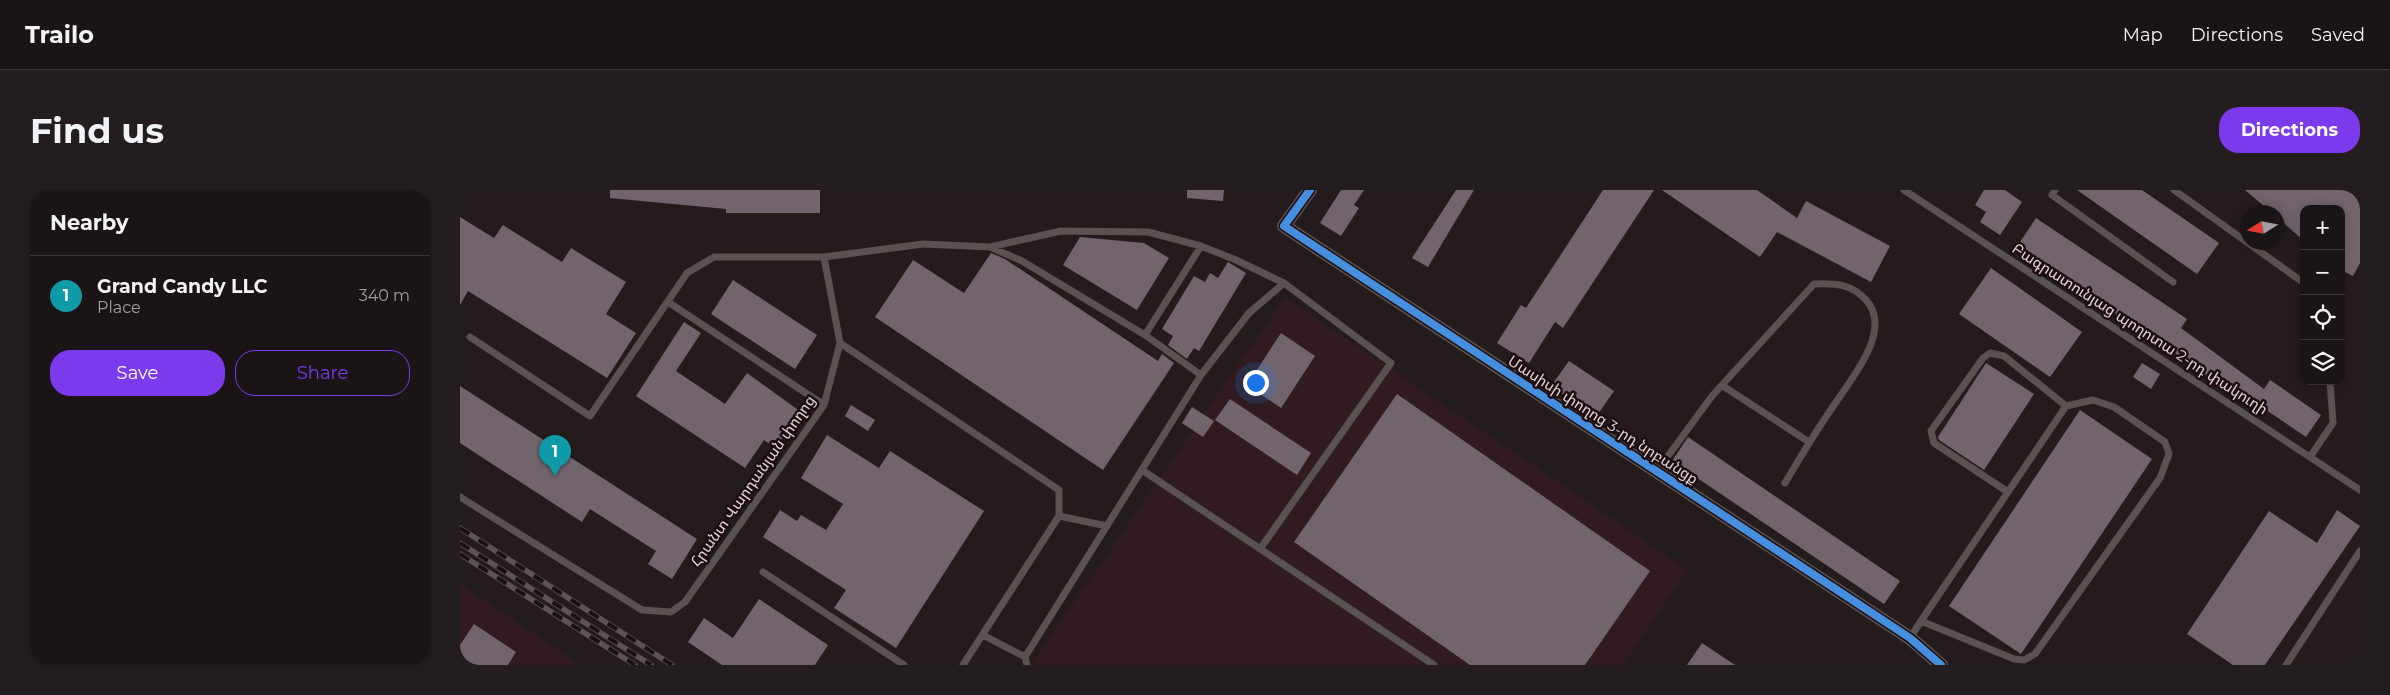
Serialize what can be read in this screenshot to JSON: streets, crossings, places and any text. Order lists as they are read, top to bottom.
{
  "streets": {
    "street": ["Մասիսի փողոց 3-րդ նրբանցք"],
    "lane": ["Բագրատունյաց պողոտա 2-րդ փակուղի", "Հրանտ Վարդանյան փողոց"]
  },
  "north": "left",
  "page": {
    "header": "Trailo",
    "nav": ["Map", "Directions", "Saved"],
    "buttons": [
      "Directions",
      ["Save", "Share"]
    ],
    "title": "Find us",
    "heading": "Nearby",
    "map_buttons": ["+", "−"],
    "list": [
      {
        "mark": "1",
        "name": "Grand Candy LLC",
        "note": "Place",
        "value": "340 m"
      }
    ],
    "pins": "1"
  }
}
